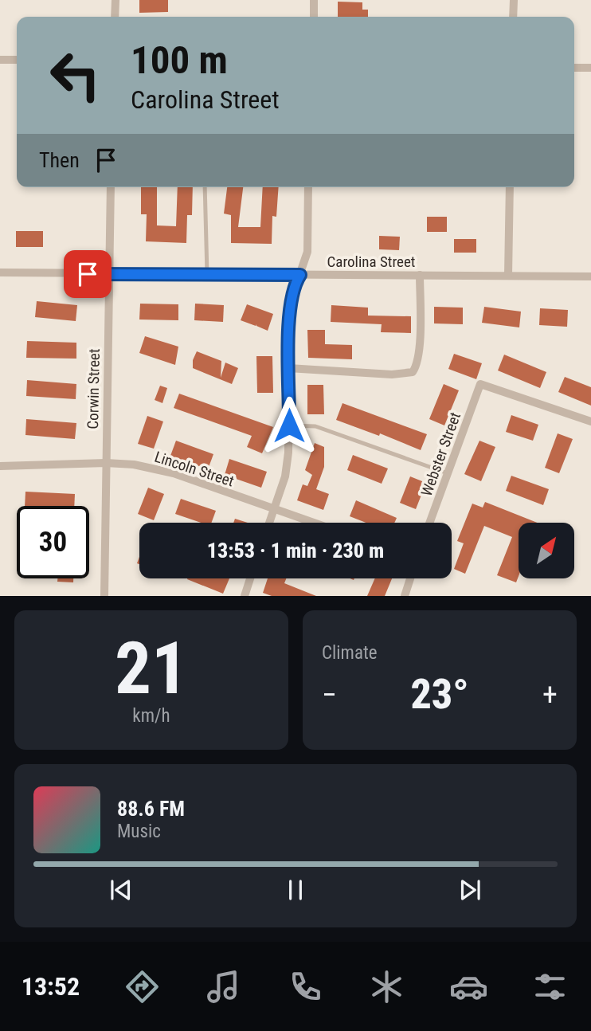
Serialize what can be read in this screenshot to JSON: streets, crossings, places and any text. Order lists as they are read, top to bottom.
{
  "streets": {
    "street": [
      "Carolina Street",
      "Corwin Street",
      "Webster Street",
      "Lincoln Street"
    ]
  },
  "crossings": [
    ["Carolina Street", "Corwin Street"],
    ["Corwin Street", "Lincoln Street"]
  ],
  "north": "top right",
  "page": {
    "turn": ["100 m", "Carolina Street"],
    "then": "Then",
    "limit": "30",
    "trip": "13:53 · 1 min · 230 m",
    "tile": [
      ["21", "km/h"],
      "Climate"
    ],
    "heat": ["−", "23°", "+"],
    "song": ["88.6 FM", "Music"],
    "tabs": "13:52"
  }
}
